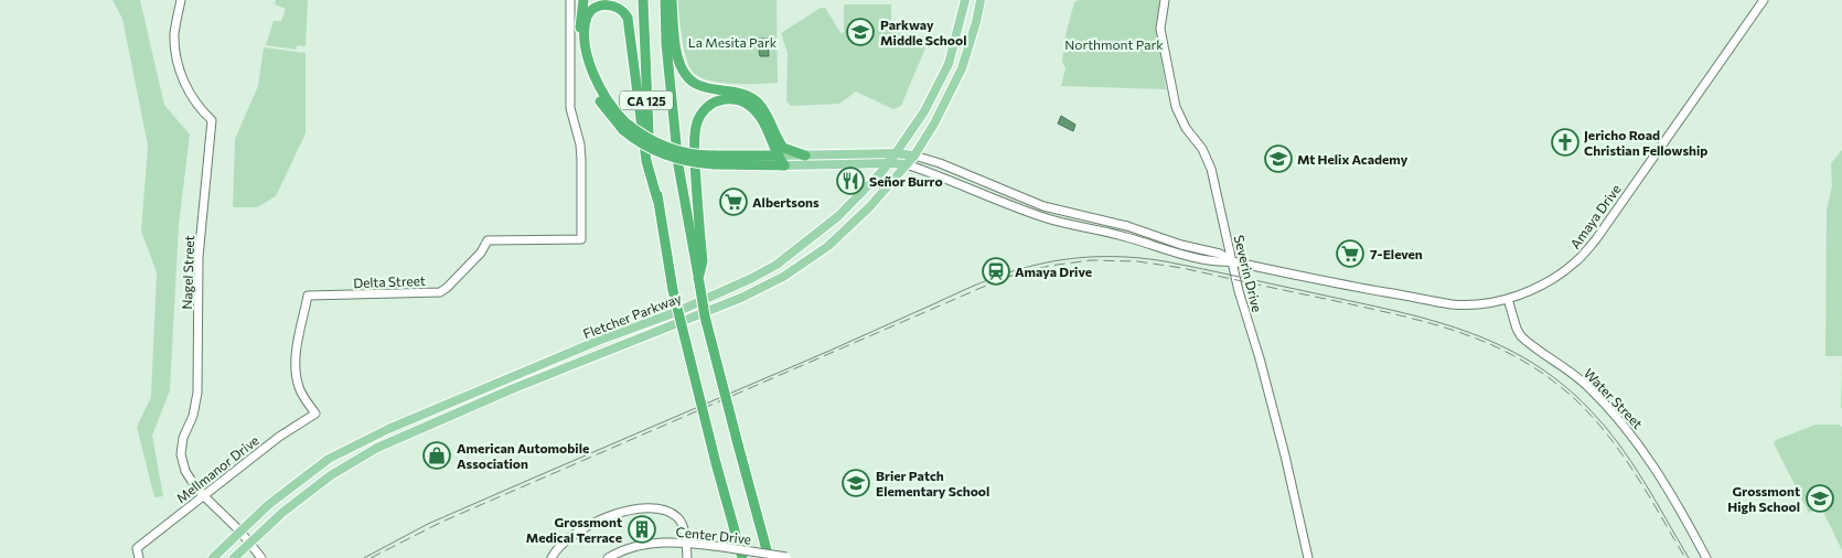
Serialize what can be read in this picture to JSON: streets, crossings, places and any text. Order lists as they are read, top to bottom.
{
  "streets": {
    "highway": ["CA 125"],
    "main road": ["Amaya Drive", "Fletcher Parkway"],
    "street": [
      "Nagel Street",
      "Severin Drive",
      "Delta Street",
      "Water Street",
      "Mellmanor Drive",
      "Center Drive"
    ]
  },
  "crossings": [
    ["Amaya Drive", "Severin Drive"],
    ["Amaya Drive", "Fletcher Parkway"],
    ["Amaya Drive", "Water Street"],
    ["Nagel Street", "Fletcher Parkway"],
    ["Nagel Street", "Mellmanor Drive"],
    ["Delta Street", "Mellmanor Drive"]
  ],
  "parks": ["La Mesita Park", "Northmont Park"],
  "places": {
    "school or university": [
      "Parkway Middle School",
      "Mt Helix Academy",
      "Brier Patch Elementary School",
      "Grossmont High School"
    ],
    "church": ["Jericho Road Christian Fellowship"],
    "restaurant": ["Señor Burro"],
    "supermarket": ["Albertsons", "7-Eleven"],
    "station": ["Amaya Drive"],
    "shop": ["American Automobile Association"],
    "building": ["Grossmont Medical Terrace"]
  }
}
